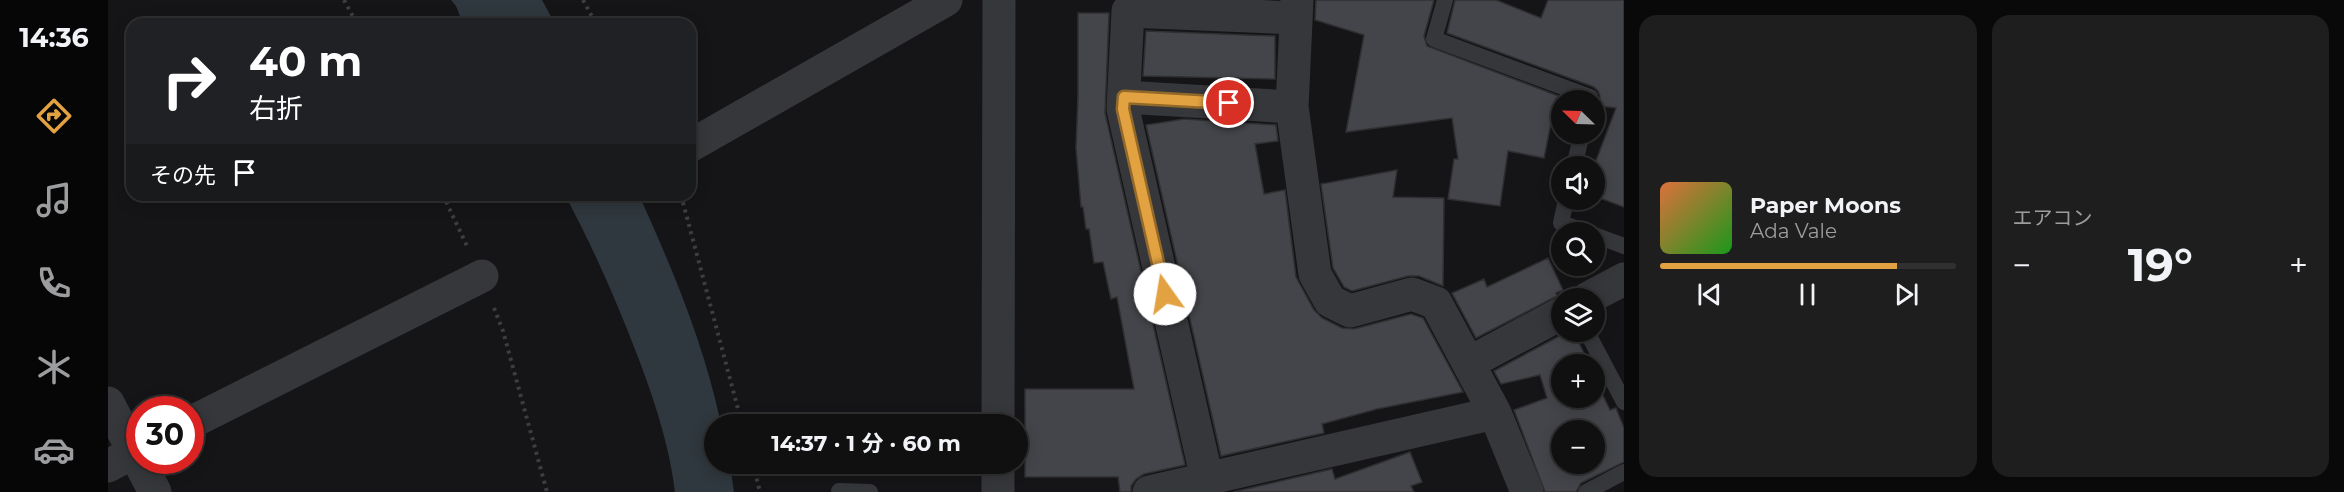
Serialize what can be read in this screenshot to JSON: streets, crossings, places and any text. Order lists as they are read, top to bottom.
{
  "north": "top left",
  "page": {
    "tabs": "14:36",
    "tile": "エアコン",
    "turn": ["40 m", "右折"],
    "map_buttons": ["+", "−"],
    "then": "その先",
    "song": ["Paper Moons", "Ada Vale"],
    "heat": ["−", "19°", "+"],
    "limit": "30",
    "trip": "14:37 · 1 分 · 60 m"
  }
}
